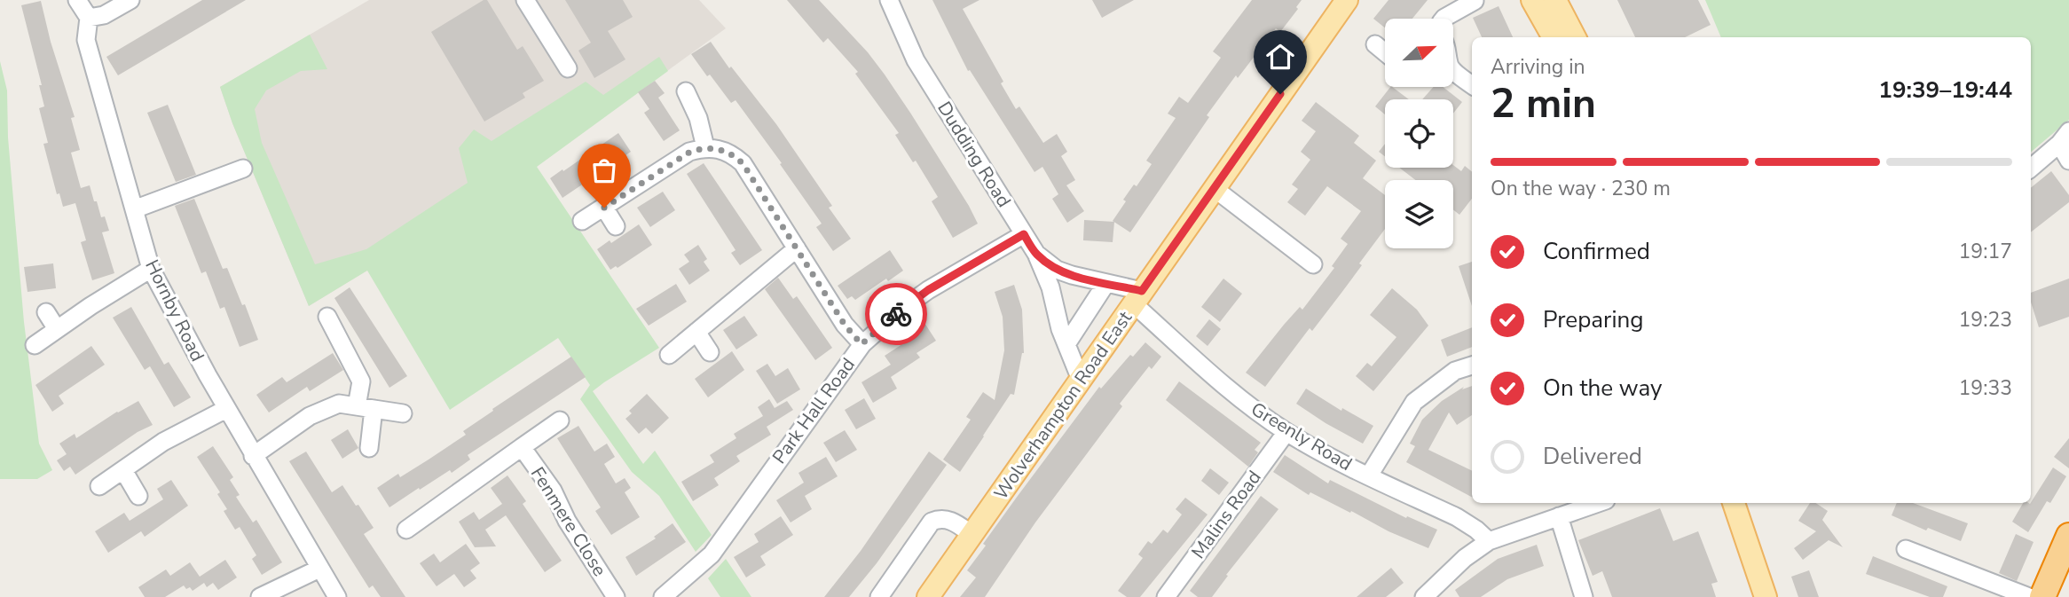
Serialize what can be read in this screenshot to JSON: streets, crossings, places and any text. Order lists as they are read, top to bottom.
{
  "streets": {
    "main road": ["Wolverhampton Road East"],
    "street": [
      "Dudding Road",
      "Hornby Road",
      "Park Hall Road",
      "Greenly Road",
      "Malins Road",
      "Fenmere Close"
    ]
  },
  "crossings": [
    ["Dudding Road", "Wolverhampton Road East"],
    ["Dudding Road", "Park Hall Road"],
    ["Wolverhampton Road East", "Greenly Road"],
    ["Greenly Road", "Malins Road"]
  ],
  "north": "top right",
  "page": {
    "heading": ["2 min", "Arriving in", "19:39–19:44"],
    "bar": "On the way · 230 m",
    "list": [
      ["Confirmed", "19:17"],
      ["Preparing", "19:23"],
      ["On the way", "19:33"],
      "Delivered"
    ]
  }
}
